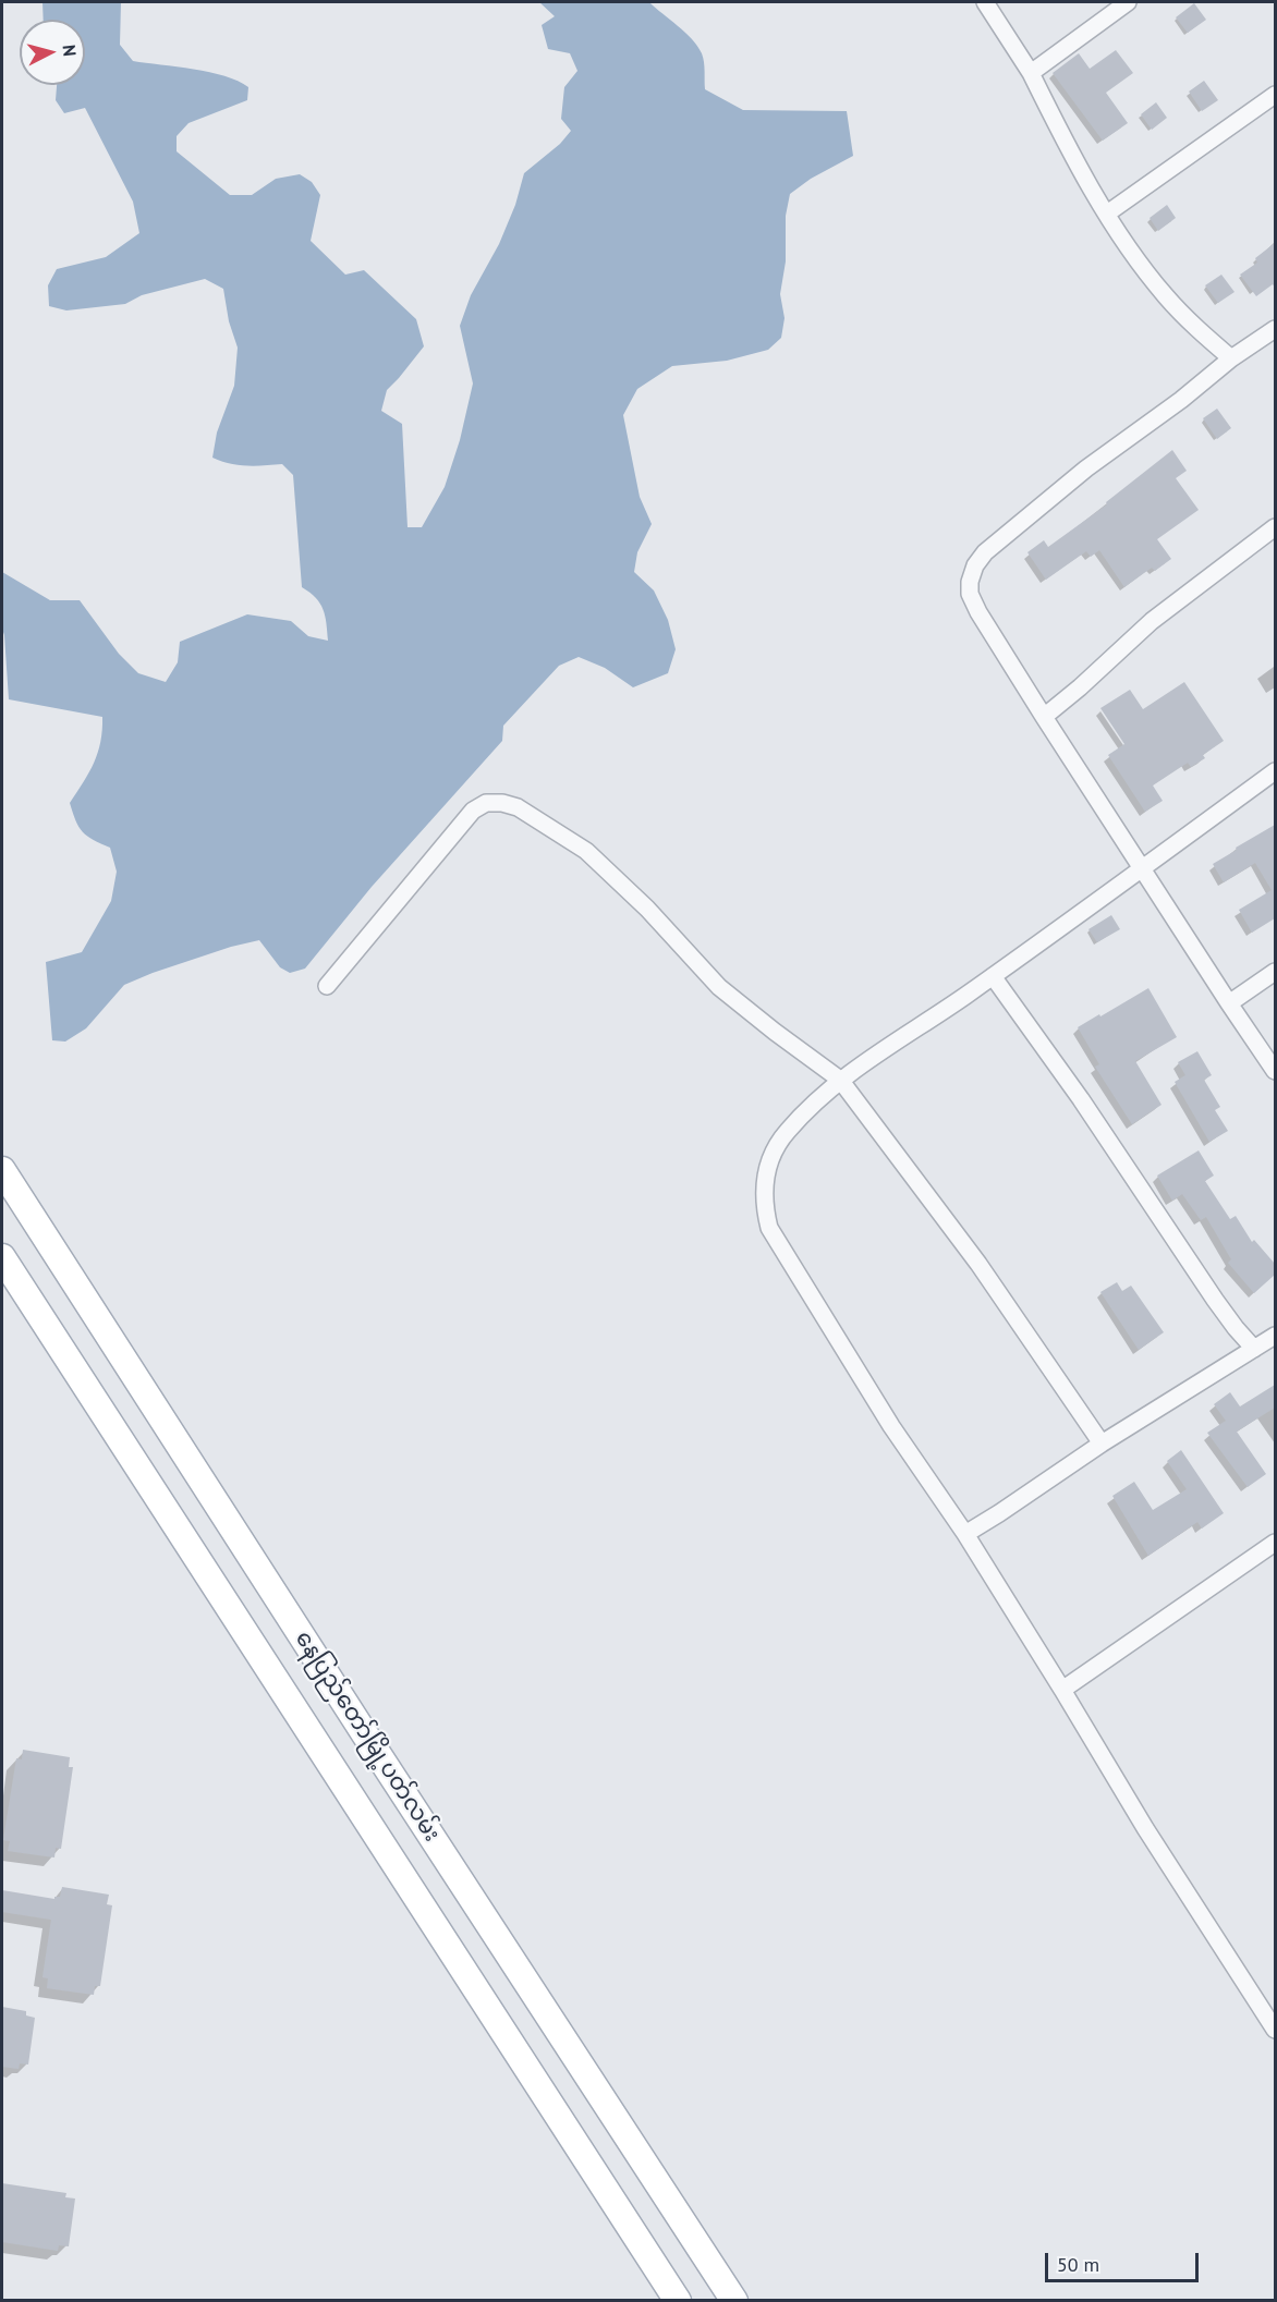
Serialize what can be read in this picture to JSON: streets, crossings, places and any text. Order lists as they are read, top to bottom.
{
  "streets": {
    "main road": ["နေပြည်တော်မြို့ပတ်လမ်း"]
  },
  "scale_bar": "50 m",
  "north": "right"
}
